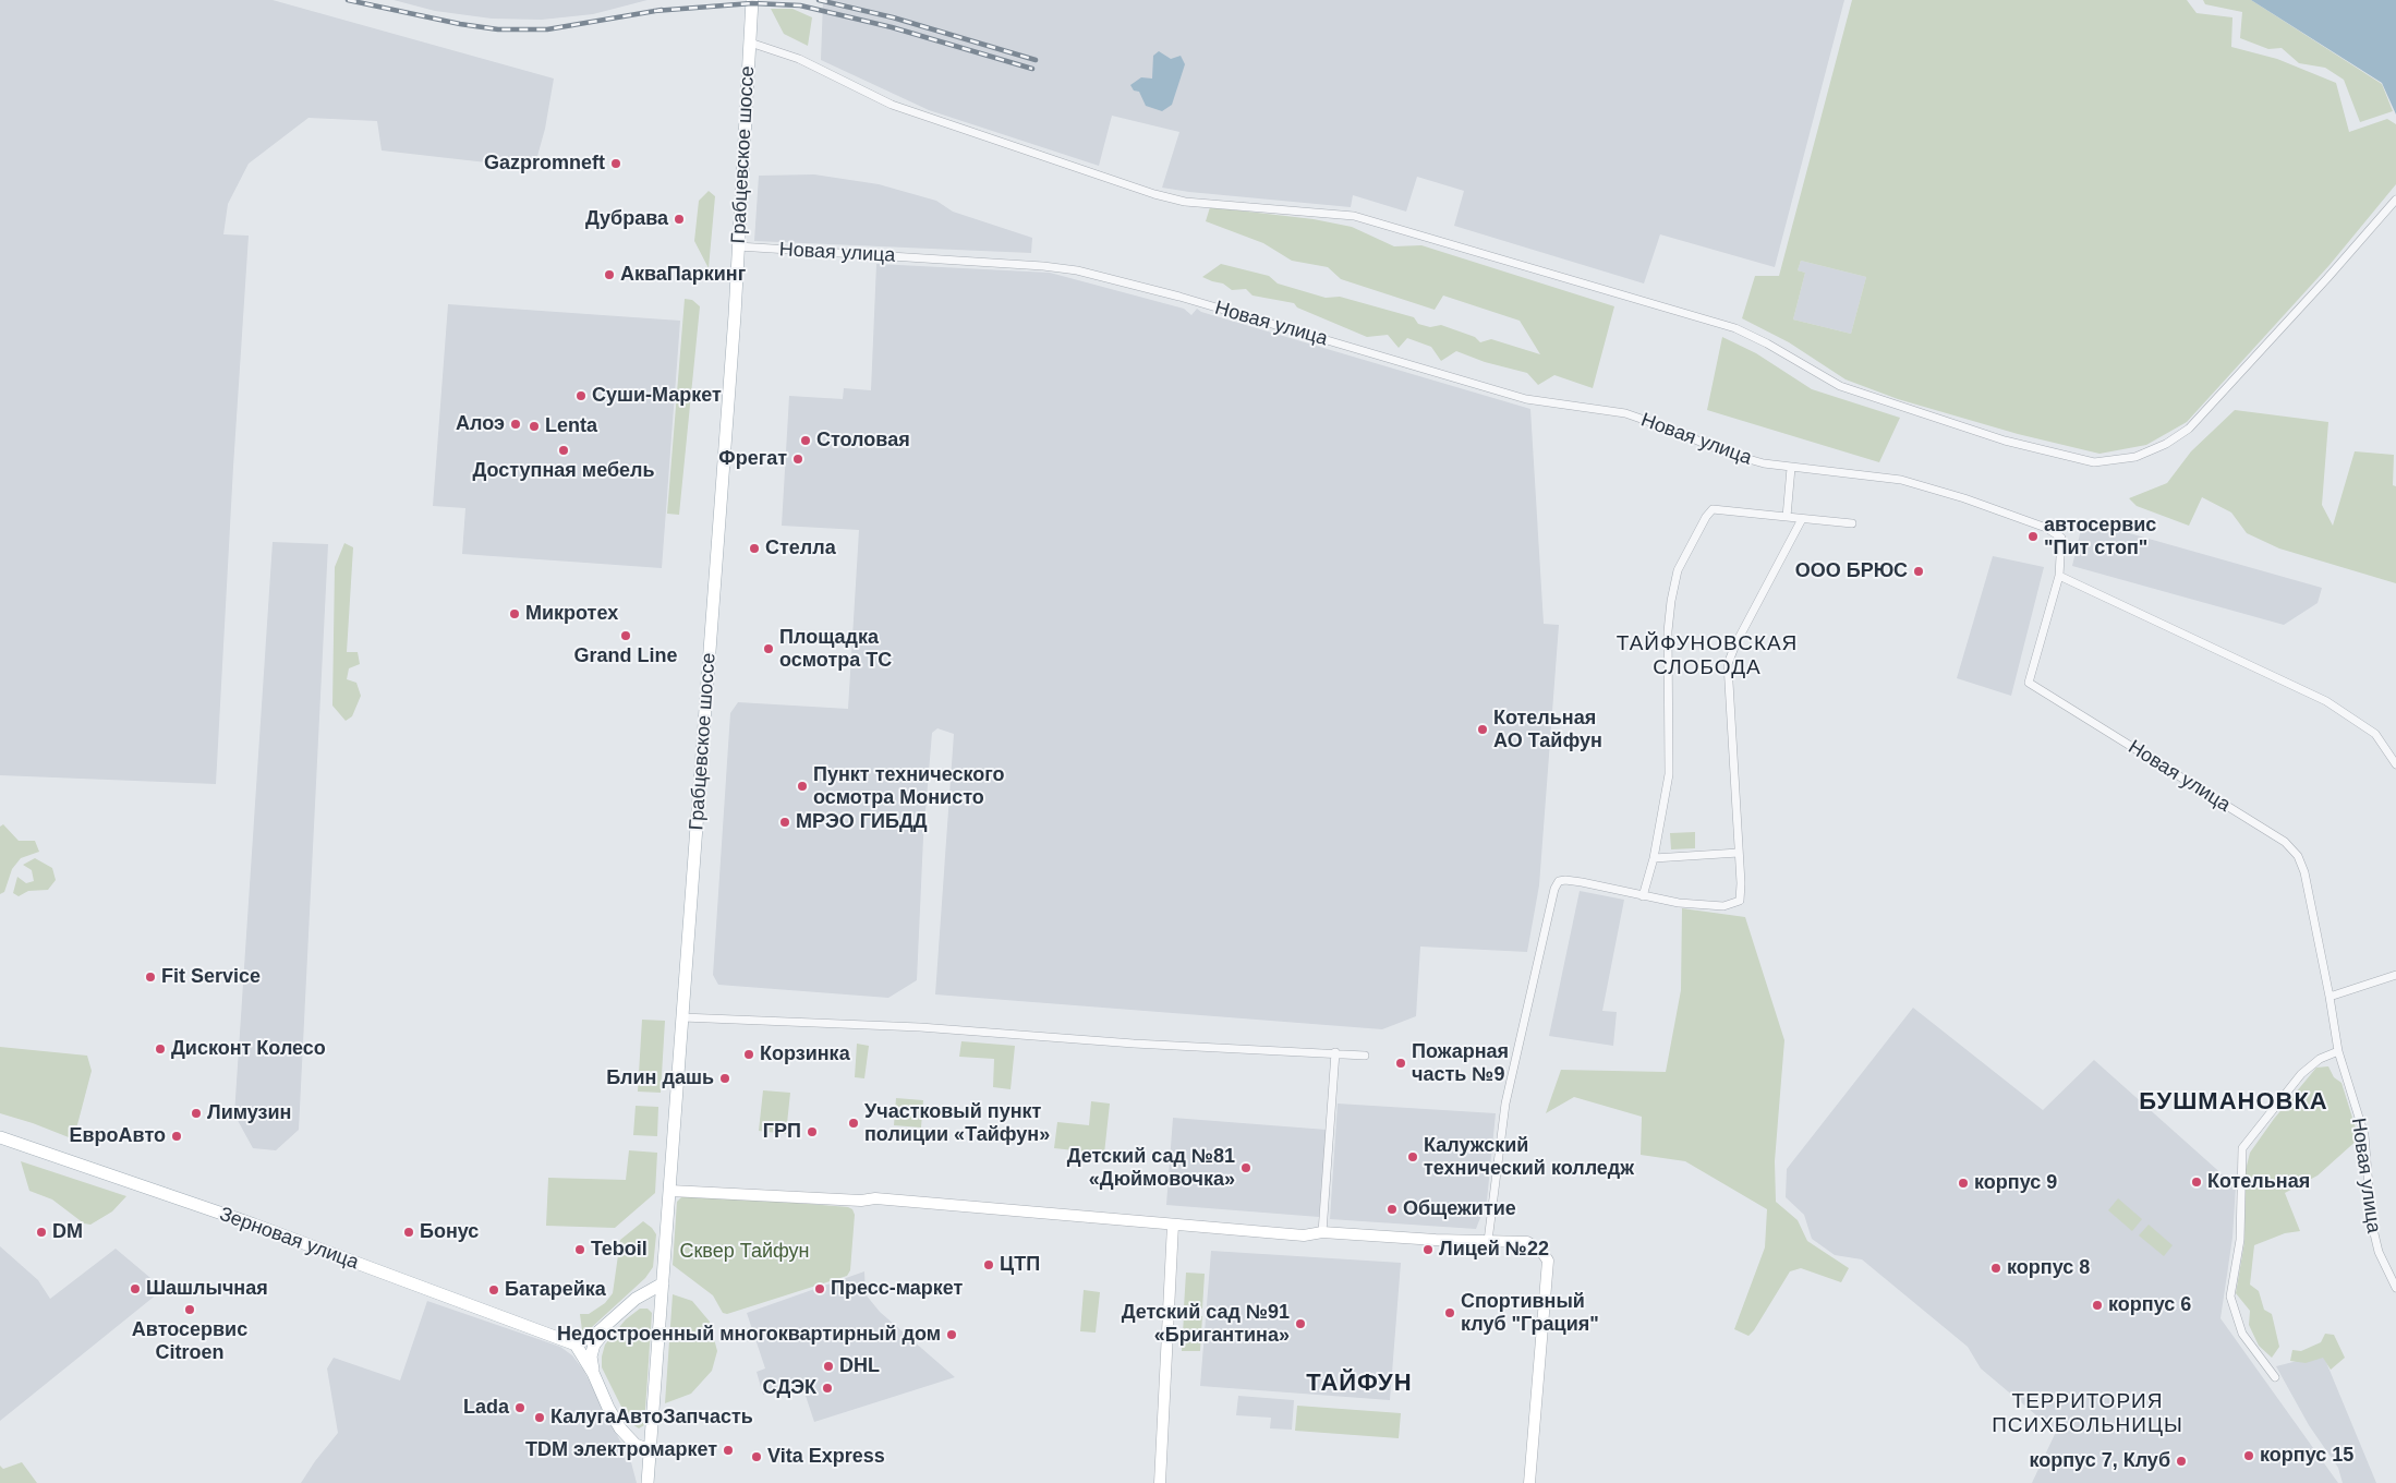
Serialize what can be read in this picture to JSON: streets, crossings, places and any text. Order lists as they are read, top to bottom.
{
  "streets": {
    "main road": ["Грабцевское шоссе", "Зерновая улица"],
    "street": ["Новая улица"]
  },
  "crossings": [
    ["Грабцевское шоссе", "Новая улица"]
  ],
  "districts": [
    "ТАЙФУНОВСКАЯ СЛОБОДА",
    "БУШМАНОВКА",
    "ТАЙФУН",
    "ТЕРРИТОРИЯ ПСИХБОЛЬНИЦЫ"
  ],
  "parks": ["Сквер Тайфун"],
  "places": [
    "Gazpromneft",
    "Дубрава",
    "АкваПаркинг",
    "Суши-Маркет",
    "Алоэ",
    "Lenta",
    "Столовая",
    "Доступная мебель",
    "Фрегат",
    "автосервис \"Пит стоп\"",
    "Стелла",
    "ООО БРЮС",
    "Микротех",
    "Grand Line",
    "Площадка осмотра ТС",
    "Котельная АО Тайфун",
    "Пункт технического осмотра Монисто",
    "МРЭО ГИБДД",
    "Fit Service",
    "Дисконт Колесо",
    "Корзинка",
    "Пожарная часть №9",
    "Блин дашь",
    "Лимузин",
    "Участковый пункт полиции «Тайфун»",
    "ГРП",
    "ЕвроАвто",
    "Калужский технический колледж",
    "Детский сад №81 «Дюймовочка»",
    "Котельная",
    "корпус 9",
    "Общежитие",
    "DM",
    "Бонус",
    "Teboil",
    "Лицей №22",
    "ЦТП",
    "корпус 8",
    "Шашлычная",
    "Пресс-маркет",
    "Батарейка",
    "корпус 6",
    "Автосервис Citroen",
    "Спортивный клуб \"Грация\"",
    "Детский сад №91 «Бригантина»",
    "Недостроенный многоквартирный дом",
    "DHL",
    "СДЭК",
    "Lada",
    "КалугаАвтоЗапчасть",
    "TDM электромаркет",
    "корпус 15",
    "Vita Express",
    "корпус 7, Клуб"
  ]
}
